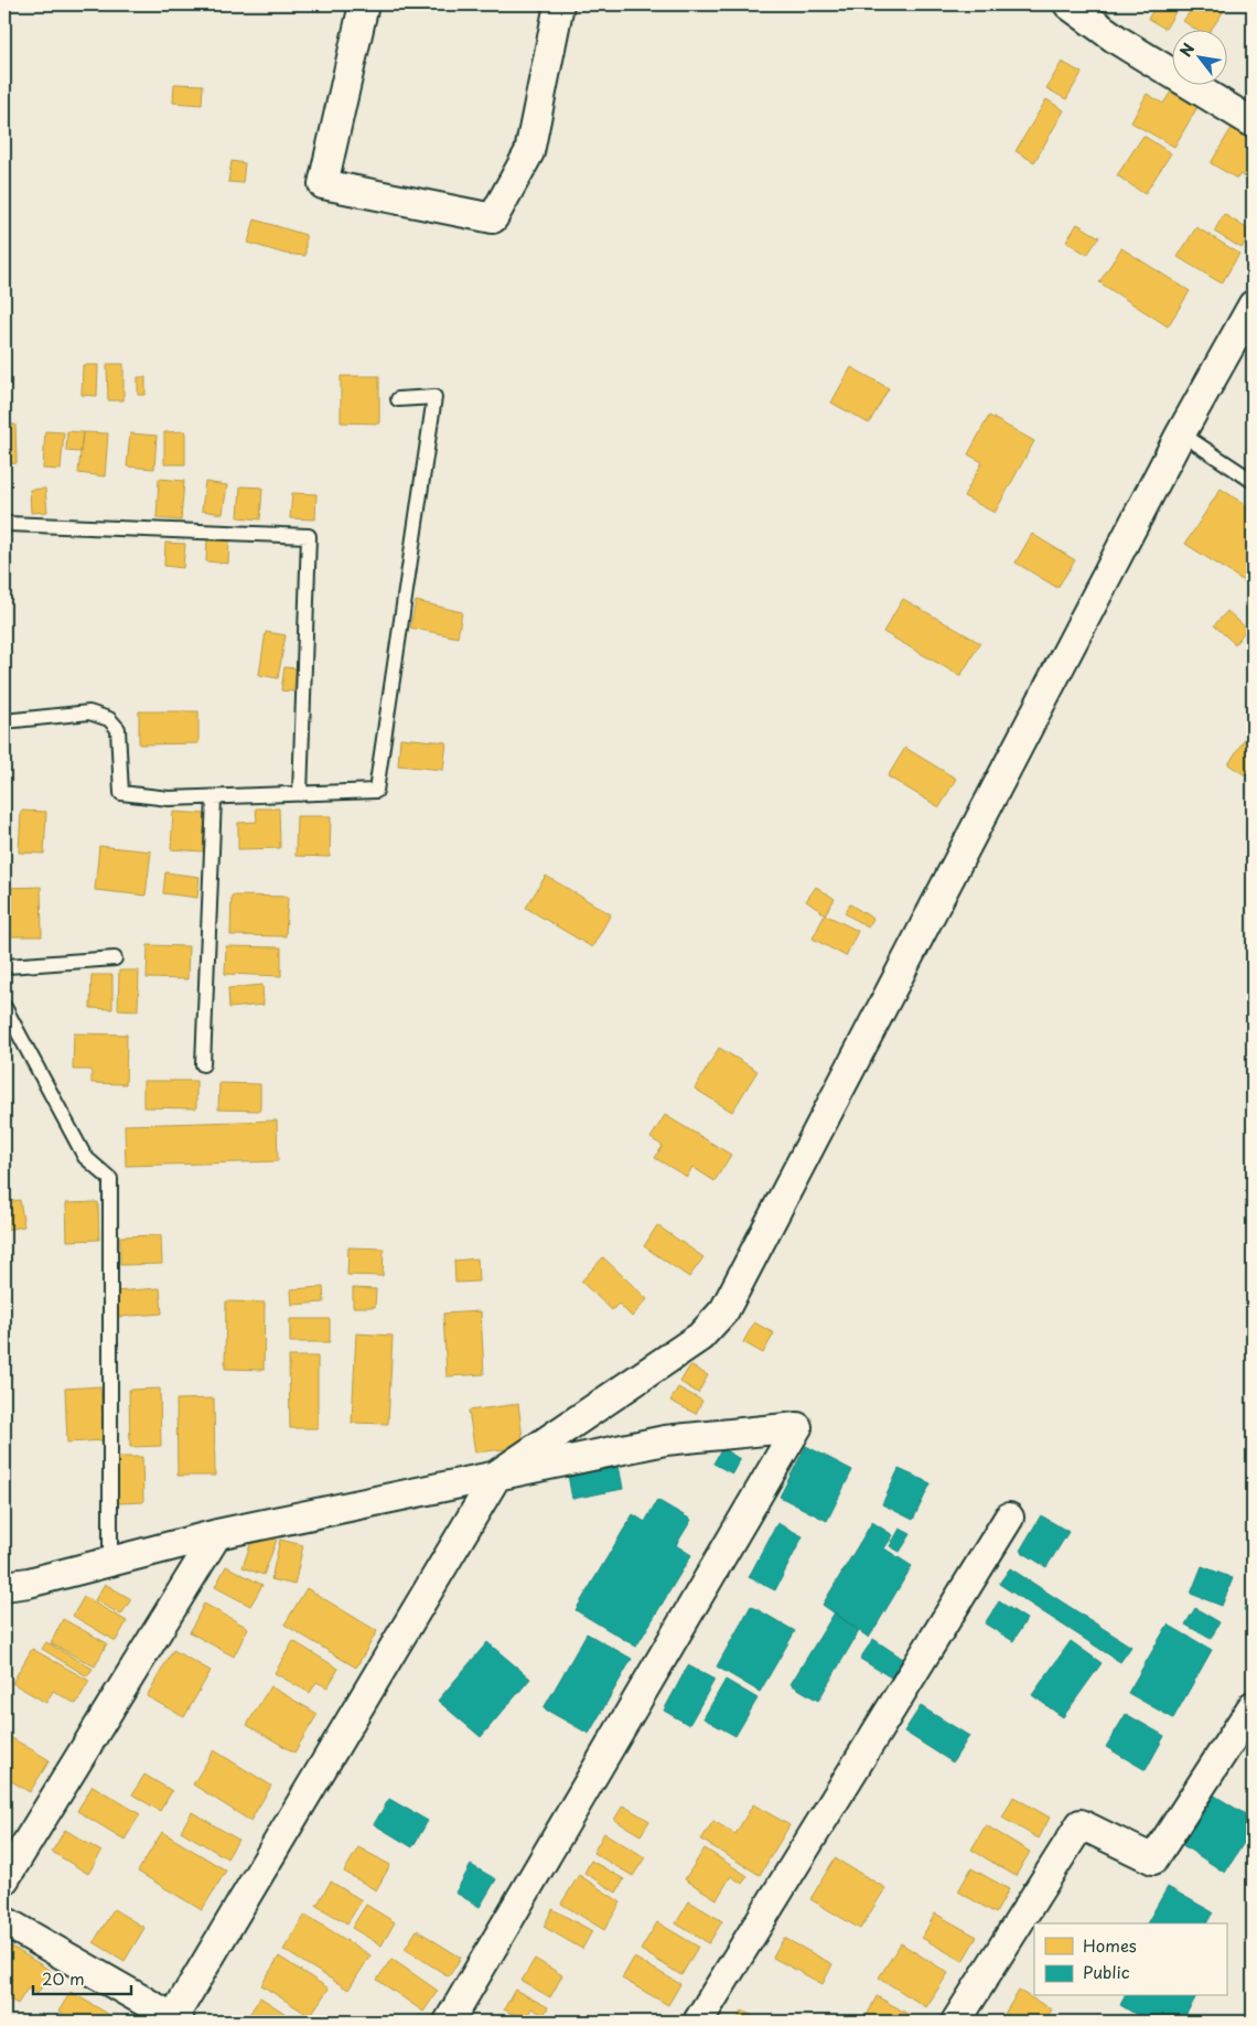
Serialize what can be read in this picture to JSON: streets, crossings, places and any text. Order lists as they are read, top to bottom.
{
  "legend": ["Homes", "Public"],
  "scale_bar": "20 m",
  "north": "top left"
}
